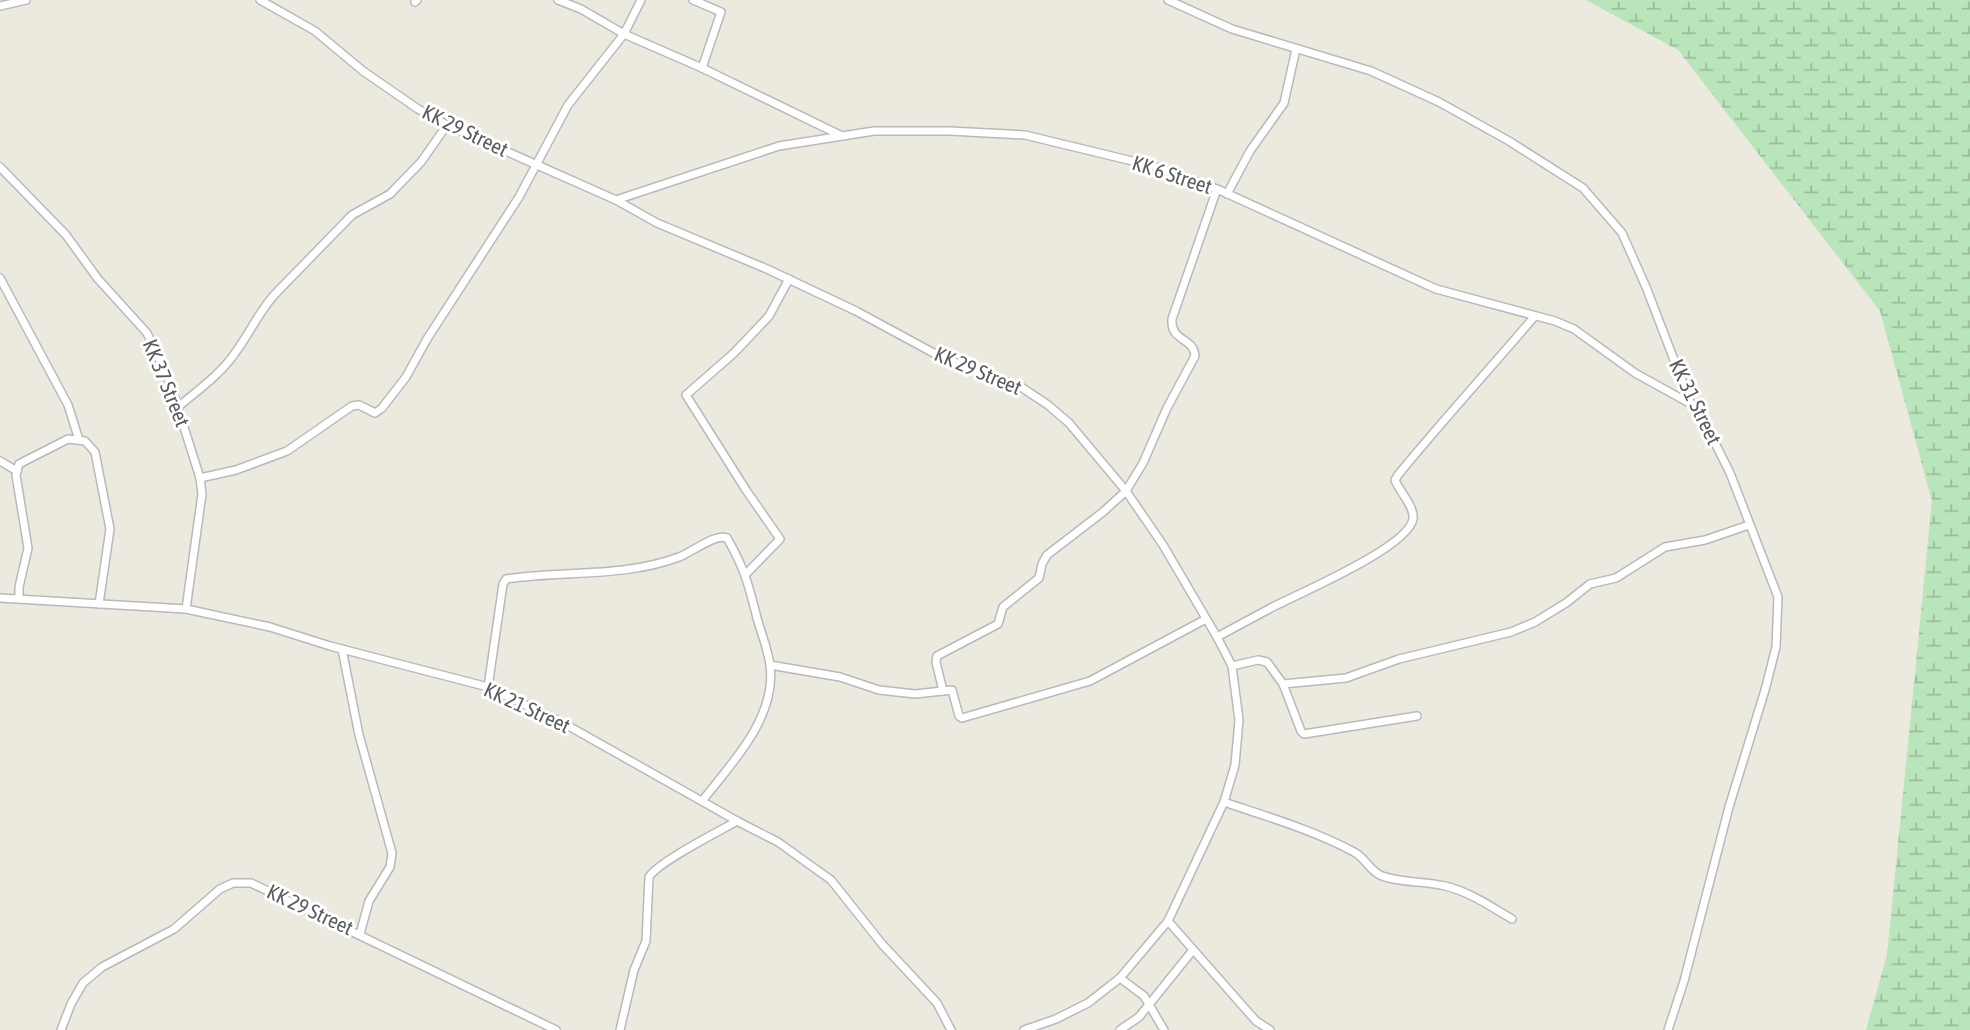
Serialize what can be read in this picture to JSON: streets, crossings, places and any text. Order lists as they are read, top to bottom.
{
  "streets": {
    "street": [
      "KK 29 Street",
      "KK 6 Street",
      "KK 37 Street",
      "KK 31 Street",
      "KK 21 Street"
    ]
  },
  "crossings": [
    ["KK 29 Street", "KK 6 Street"],
    ["KK 6 Street", "KK 31 Street"],
    ["KK 37 Street", "KK 21 Street"]
  ]
}
